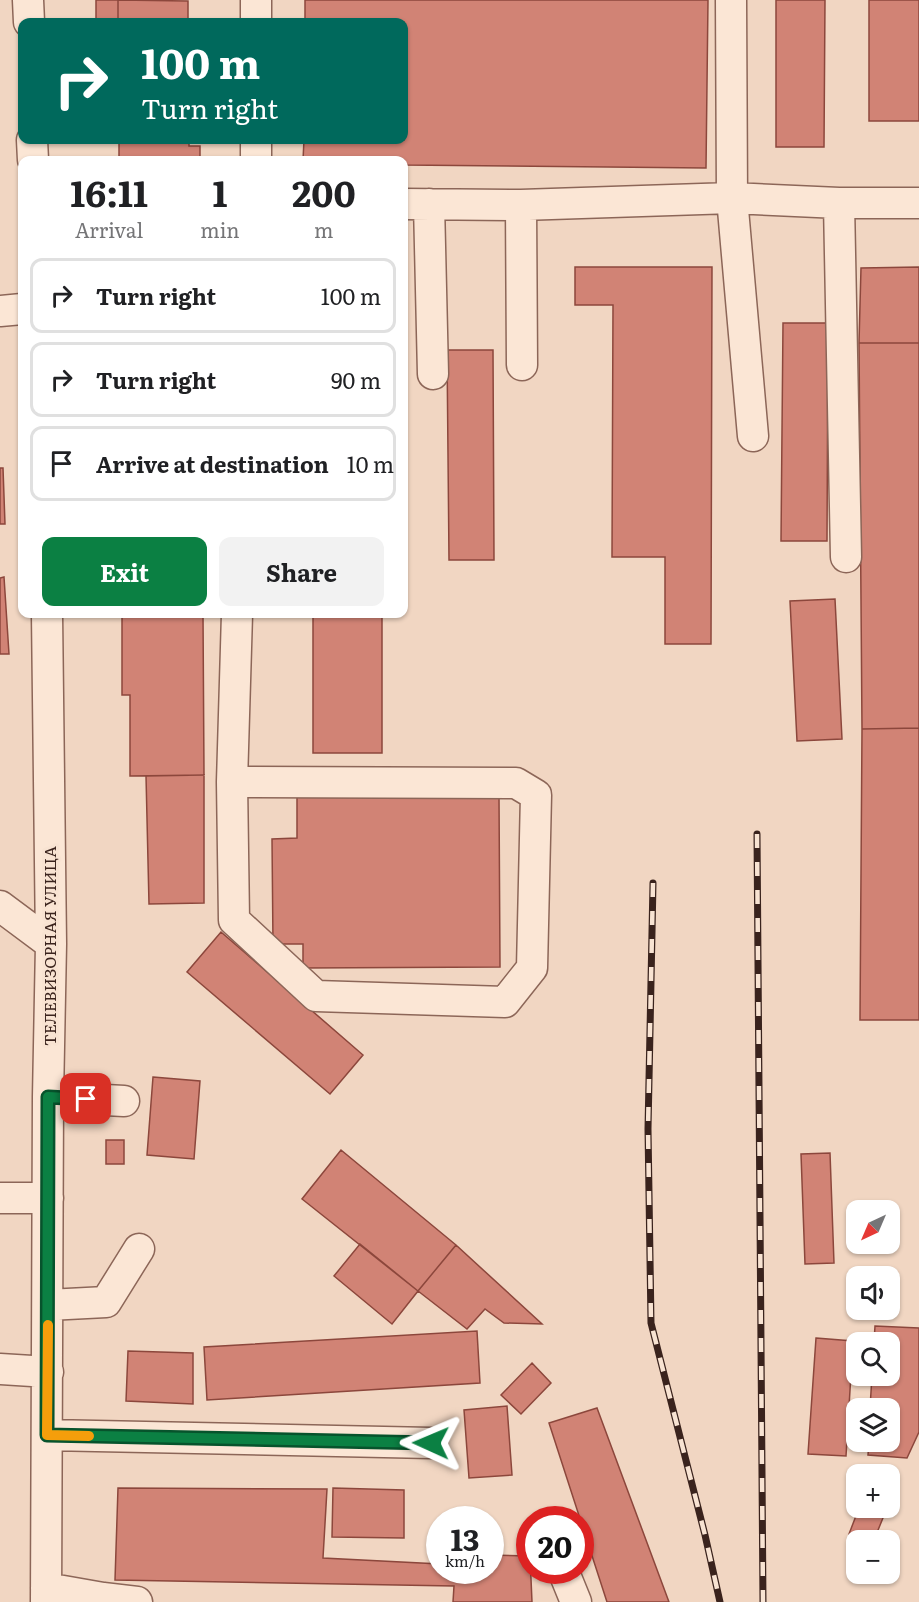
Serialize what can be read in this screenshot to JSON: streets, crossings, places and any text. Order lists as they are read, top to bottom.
{
  "streets": {
    "street": ["ТЕЛЕВИЗОРНАЯ УЛИЦА"]
  },
  "north": "bottom left",
  "page": {
    "turn": ["100 m", "Turn right"],
    "eta": [
      "16:11",
      "Arrival",
      "1",
      "min",
      "200",
      "m"
    ],
    "list": [
      {
        "name": "Turn right",
        "value": "100 m"
      },
      {
        "name": "Turn right",
        "value": "90 m"
      },
      {
        "name": "Arrive at destination",
        "value": "10 m"
      }
    ],
    "buttons": ["Exit", "Share"],
    "map_buttons": ["+", "−"],
    "speed": "13 km/h",
    "limit": "20"
  }
}
